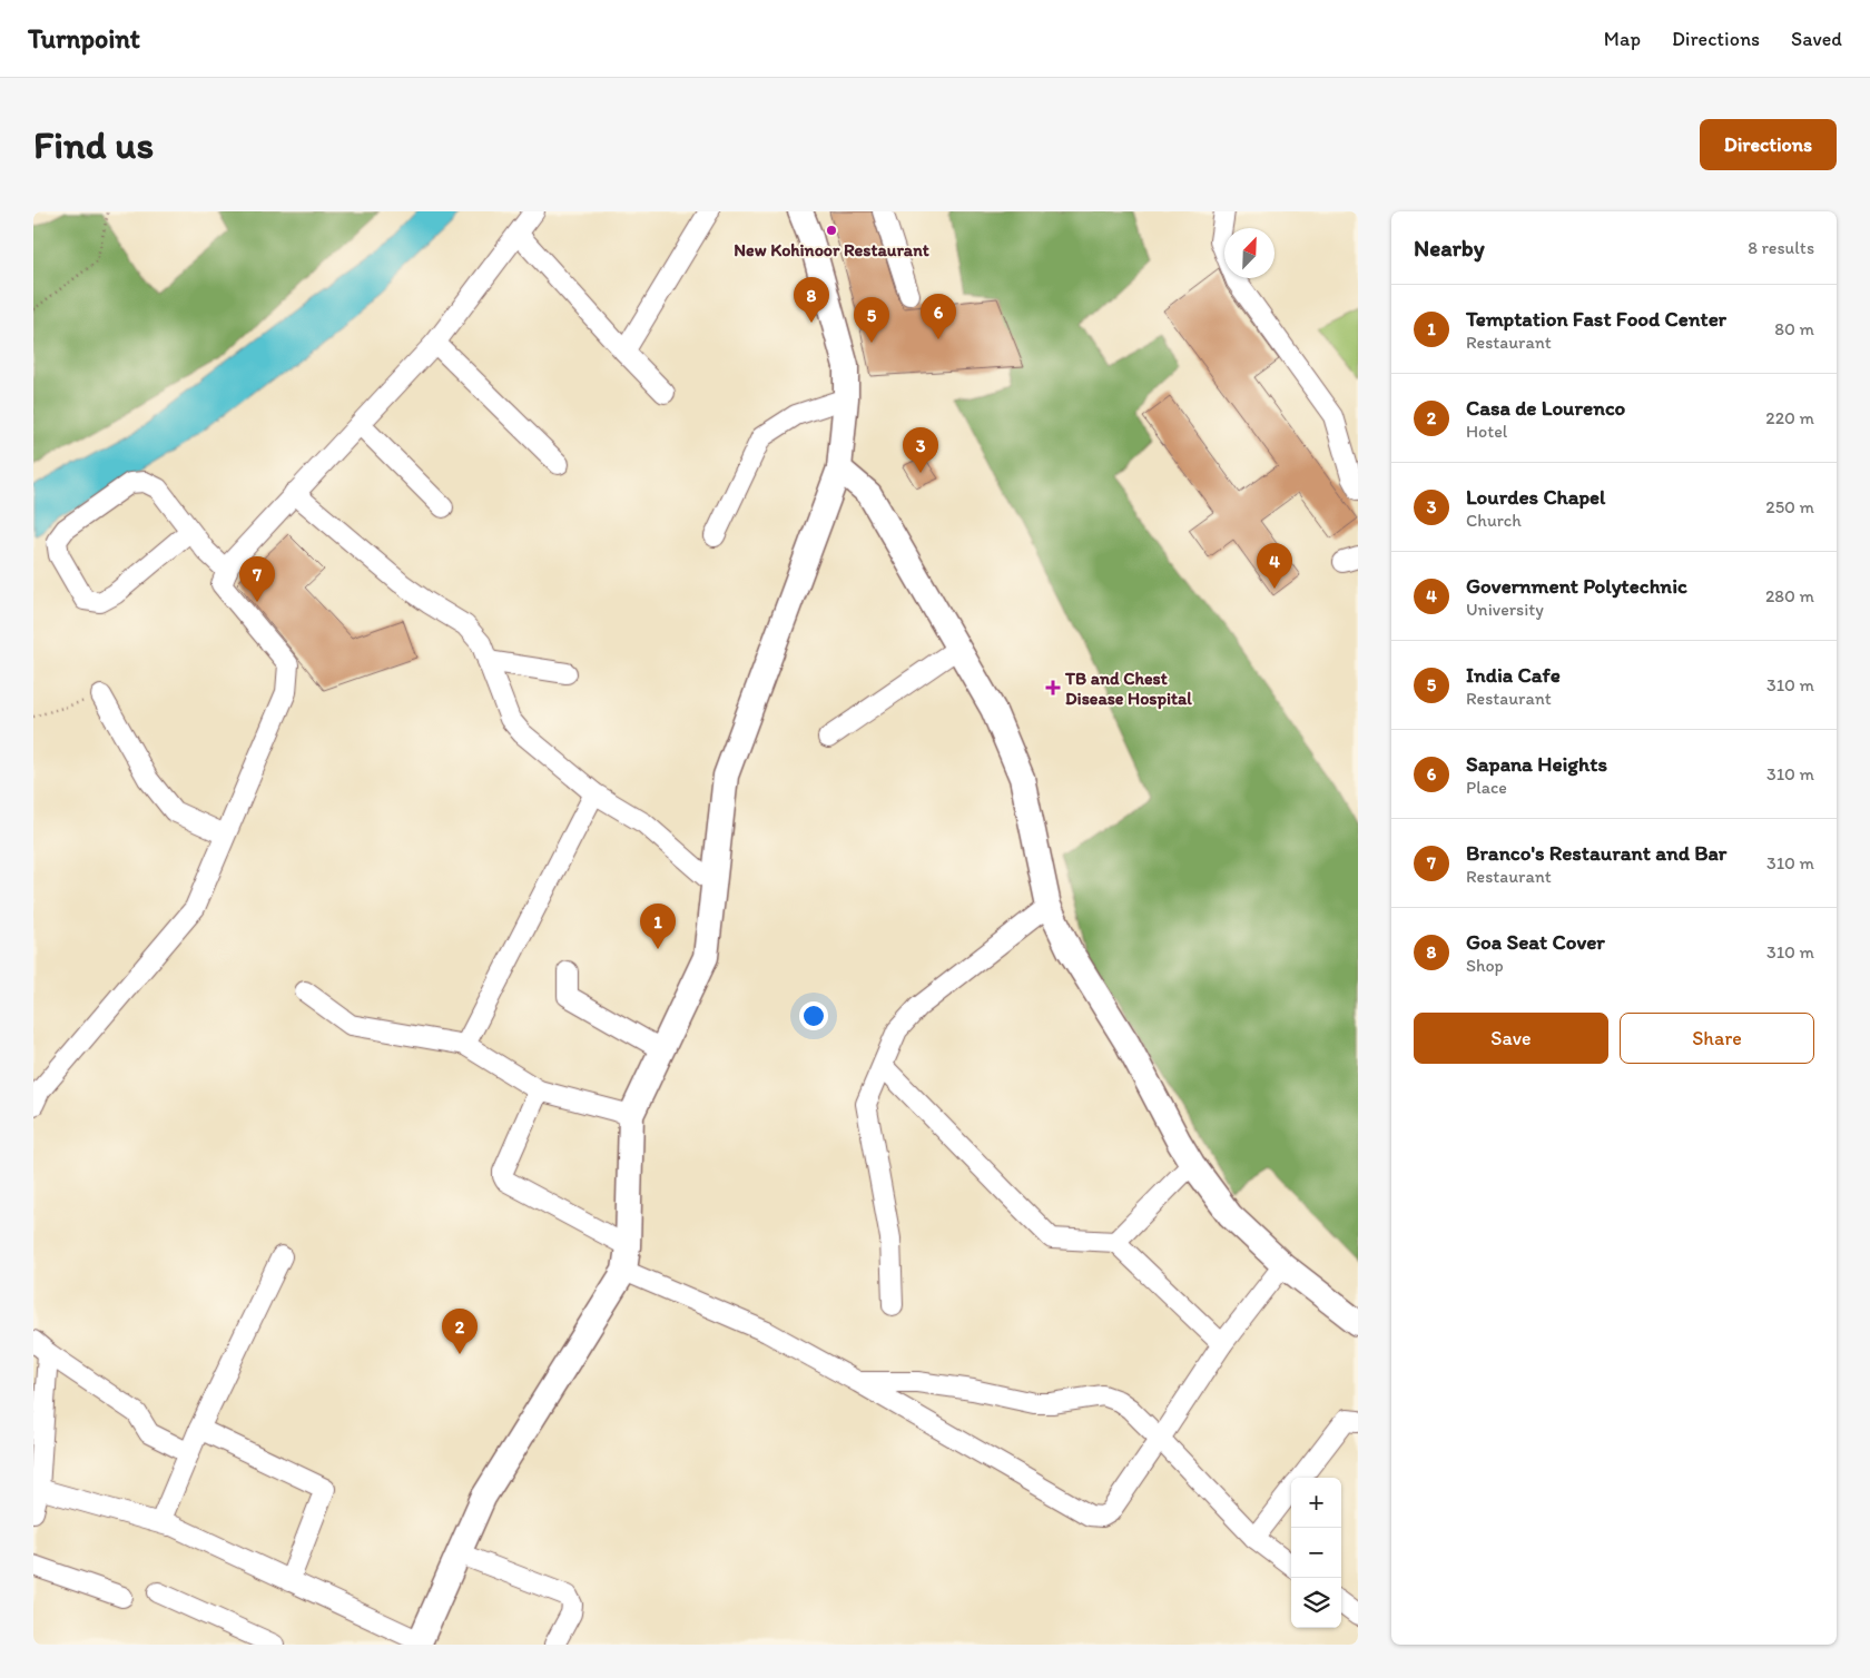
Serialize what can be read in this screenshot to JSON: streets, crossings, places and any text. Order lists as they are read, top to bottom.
{
  "places": {
    "other": ["New Kohinoor Restaurant"],
    "health": ["TB and Chest Disease Hospital"]
  },
  "north": "top right",
  "page": {
    "header": "Turnpoint",
    "nav": ["Map", "Directions", "Saved"],
    "buttons": [
      "Directions",
      ["Save", "Share"]
    ],
    "title": "Find us",
    "heading": ["Nearby", "8 results"],
    "pins": [
      "8",
      "6",
      "5",
      "3",
      "4",
      "7",
      "1",
      "2"
    ],
    "list": [
      {
        "mark": "1",
        "name": "Temptation Fast Food Center",
        "note": "Restaurant",
        "value": "80 m"
      },
      {
        "mark": "2",
        "name": "Casa de Lourenco",
        "note": "Hotel",
        "value": "220 m"
      },
      {
        "mark": "3",
        "name": "Lourdes Chapel",
        "note": "Church",
        "value": "250 m"
      },
      {
        "mark": "4",
        "name": "Government Polytechnic",
        "note": "University",
        "value": "280 m"
      },
      {
        "mark": "5",
        "name": "India Cafe",
        "note": "Restaurant",
        "value": "310 m"
      },
      {
        "mark": "6",
        "name": "Sapana Heights",
        "note": "Place",
        "value": "310 m"
      },
      {
        "mark": "7",
        "name": "Branco's Restaurant and Bar",
        "note": "Restaurant",
        "value": "310 m"
      },
      {
        "mark": "8",
        "name": "Goa Seat Cover",
        "note": "Shop",
        "value": "310 m"
      }
    ],
    "map_buttons": ["+", "−"]
  }
}
